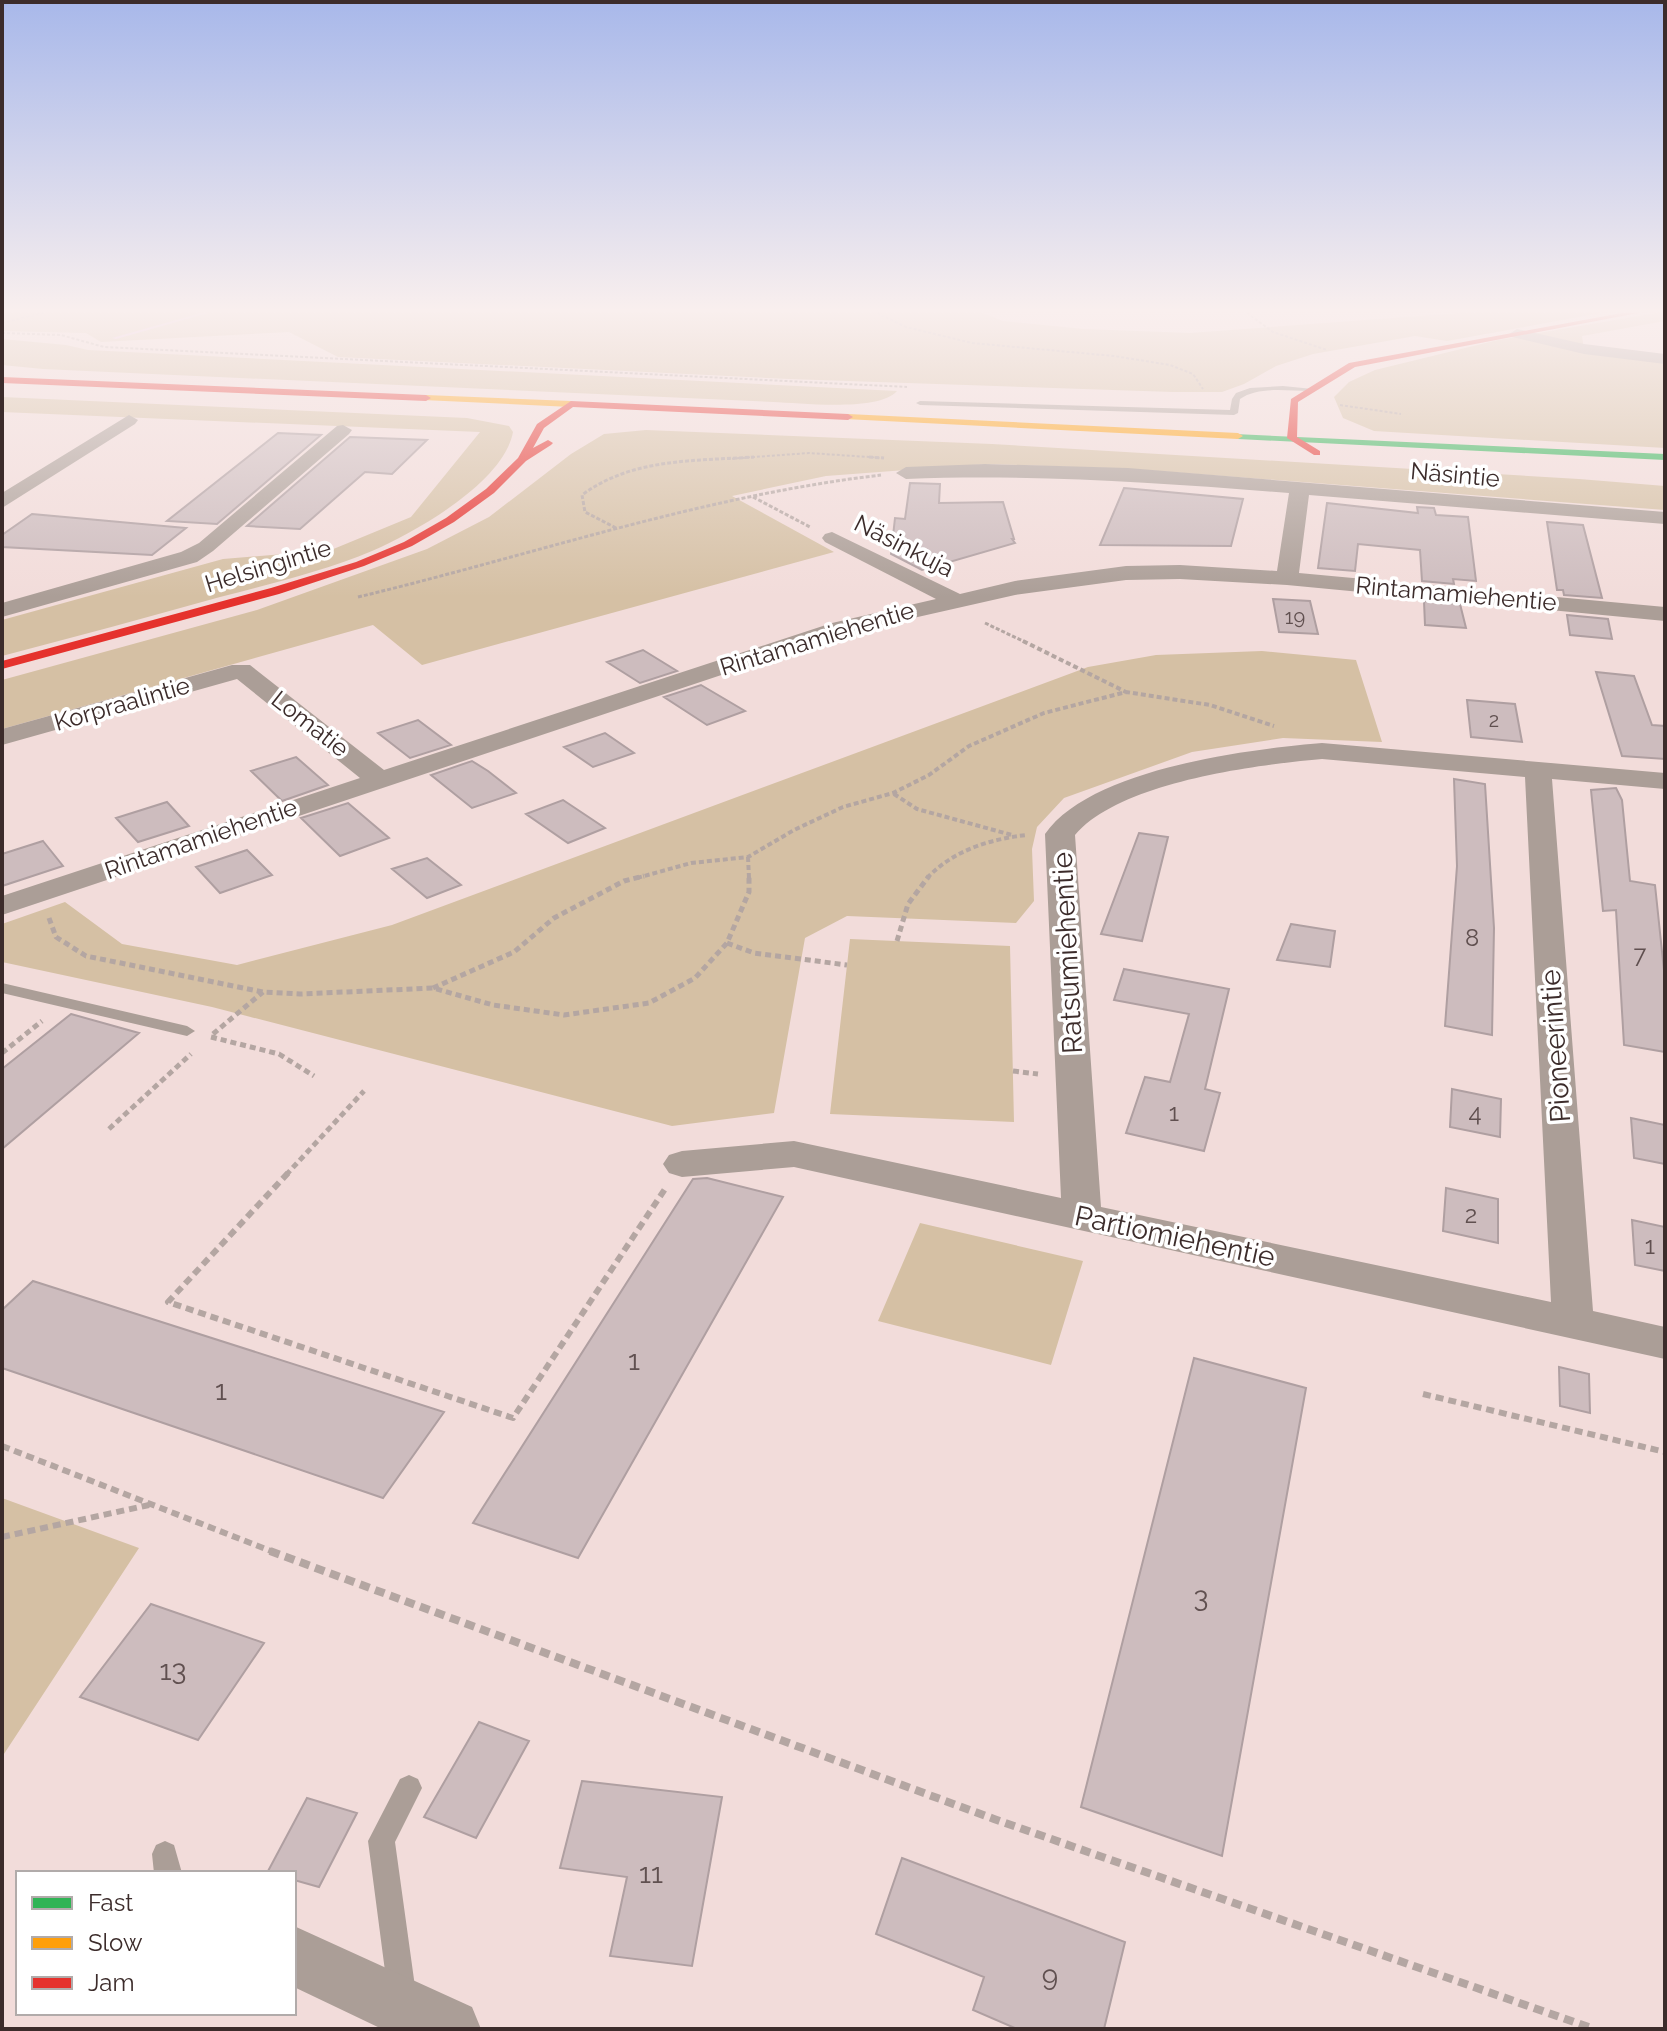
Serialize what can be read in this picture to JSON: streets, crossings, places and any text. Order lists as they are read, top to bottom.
{
  "streets": {
    "main road": ["Helsingintie"],
    "street": [
      "Näsintie",
      "Näsinkuja",
      "Rintamamiehentie",
      "Korpraalintie",
      "Lomatie",
      "Ratsumiehentie",
      "Pioneerintie",
      "Partiomiehentie"
    ]
  },
  "crossings": [
    ["Näsinkuja", "Rintamamiehentie"],
    ["Rintamamiehentie", "Lomatie"],
    ["Korpraalintie", "Lomatie"],
    ["Ratsumiehentie", "Pioneerintie"],
    ["Ratsumiehentie", "Partiomiehentie"],
    ["Pioneerintie", "Partiomiehentie"]
  ],
  "house_numbers": [
    "19",
    "2",
    "8",
    "7",
    "1",
    "4",
    "2",
    "1",
    "1",
    "1",
    "3",
    "13",
    "11",
    "9"
  ],
  "legend": ["Fast", "Slow", "Jam"]
}
